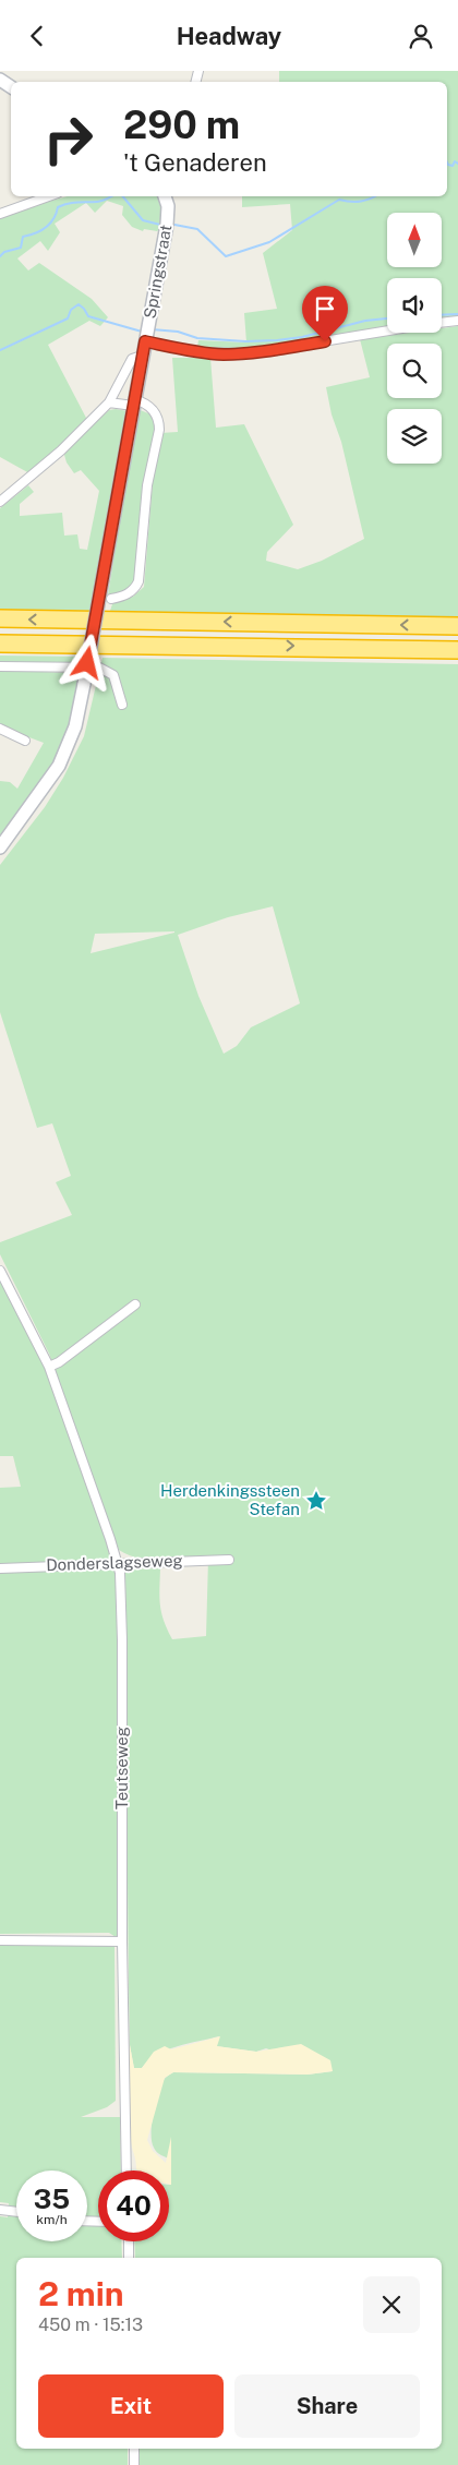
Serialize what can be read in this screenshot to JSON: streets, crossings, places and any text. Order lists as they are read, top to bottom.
{
  "streets": {
    "street": ["Springstraat", "Donderslagseweg", "Teutseweg"]
  },
  "crossings": [
    ["Donderslagseweg", "Teutseweg"]
  ],
  "places": {
    "place": ["Herdenkingssteen Stefan"]
  },
  "north": "top",
  "page": {
    "header": "Headway",
    "turn": ["290 m", "'t Genaderen"],
    "speed": "35 km/h",
    "limit": "40",
    "heading": ["2 min", "450 m · 15:13"],
    "buttons": ["Exit", "Share"]
  }
}
